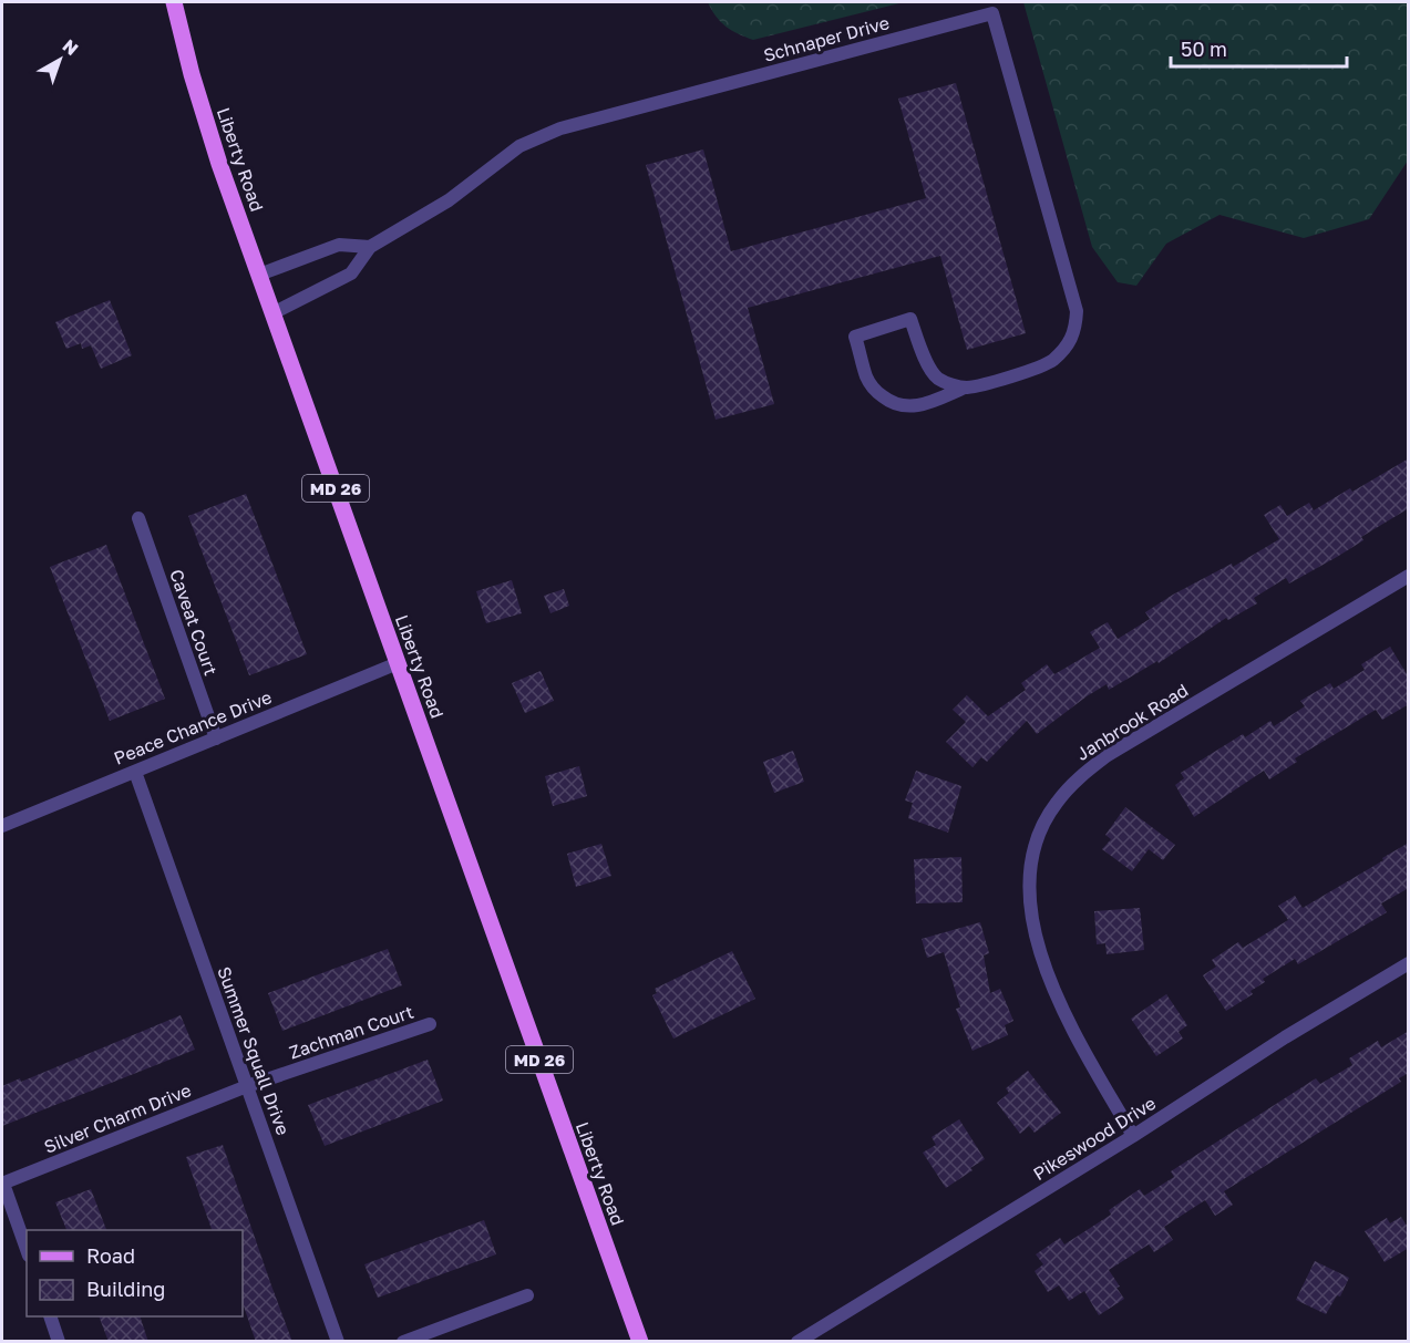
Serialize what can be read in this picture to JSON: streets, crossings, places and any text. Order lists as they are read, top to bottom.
{
  "streets": {
    "main road": ["Liberty Road", "MD 26"],
    "street": [
      "Schnaper Drive",
      "Caveat Court",
      "Janbrook Road",
      "Peace Chance Drive",
      "Zachman Court",
      "Summer Squall Drive",
      "Silver Charm Drive",
      "Pikeswood Drive"
    ]
  },
  "crossings": [
    ["Schnaper Drive", "Liberty Road"],
    ["Liberty Road", "Peace Chance Drive"],
    ["Caveat Court", "Peace Chance Drive"],
    ["Janbrook Road", "Pikeswood Drive"],
    ["Peace Chance Drive", "Summer Squall Drive"],
    ["Zachman Court", "Summer Squall Drive"],
    ["Zachman Court", "Silver Charm Drive"],
    ["Summer Squall Drive", "Silver Charm Drive"]
  ],
  "legend": ["Road", "Building"],
  "scale_bar": "50 m",
  "north": "top right"
}
